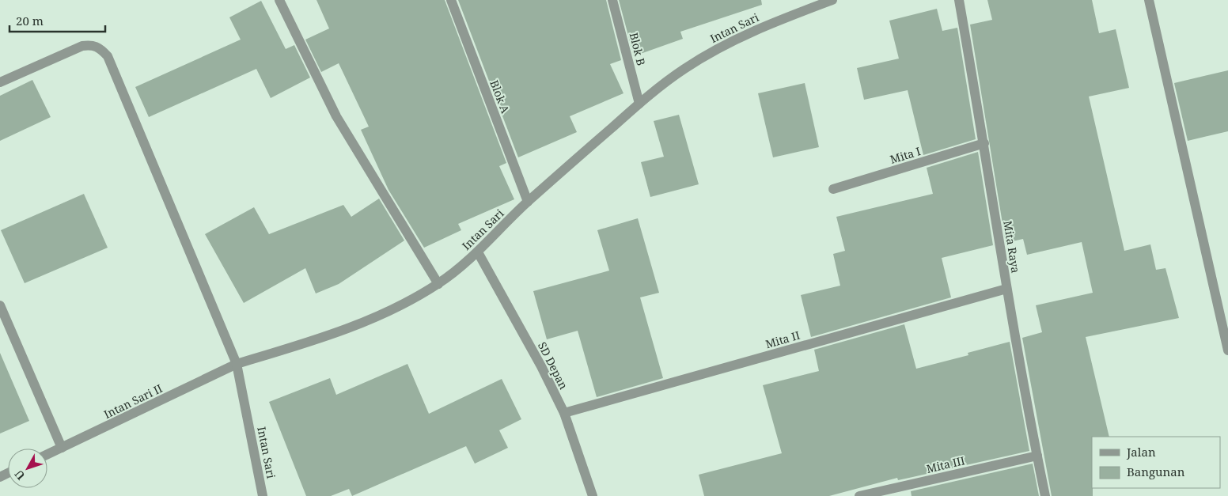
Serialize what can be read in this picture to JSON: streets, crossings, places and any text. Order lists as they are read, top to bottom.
{
  "streets": {
    "street": [
      "Intan Sari",
      "Blok B",
      "Blok A",
      "Mita I",
      "Mita Raya",
      "Mita II",
      "SD Depan",
      "Intan Sari II",
      "Mita III"
    ]
  },
  "crossings": [
    ["Intan Sari", "Blok B"],
    ["Intan Sari", "Blok A"],
    ["Intan Sari", "SD Depan"],
    ["Intan Sari", "Intan Sari II"],
    ["Mita I", "Mita Raya"],
    ["Mita Raya", "Mita II"],
    ["Mita Raya", "Mita III"],
    ["Mita II", "SD Depan"]
  ],
  "legend": ["Jalan", "Bangunan"],
  "scale_bar": "20 m",
  "north": "bottom left"
}
